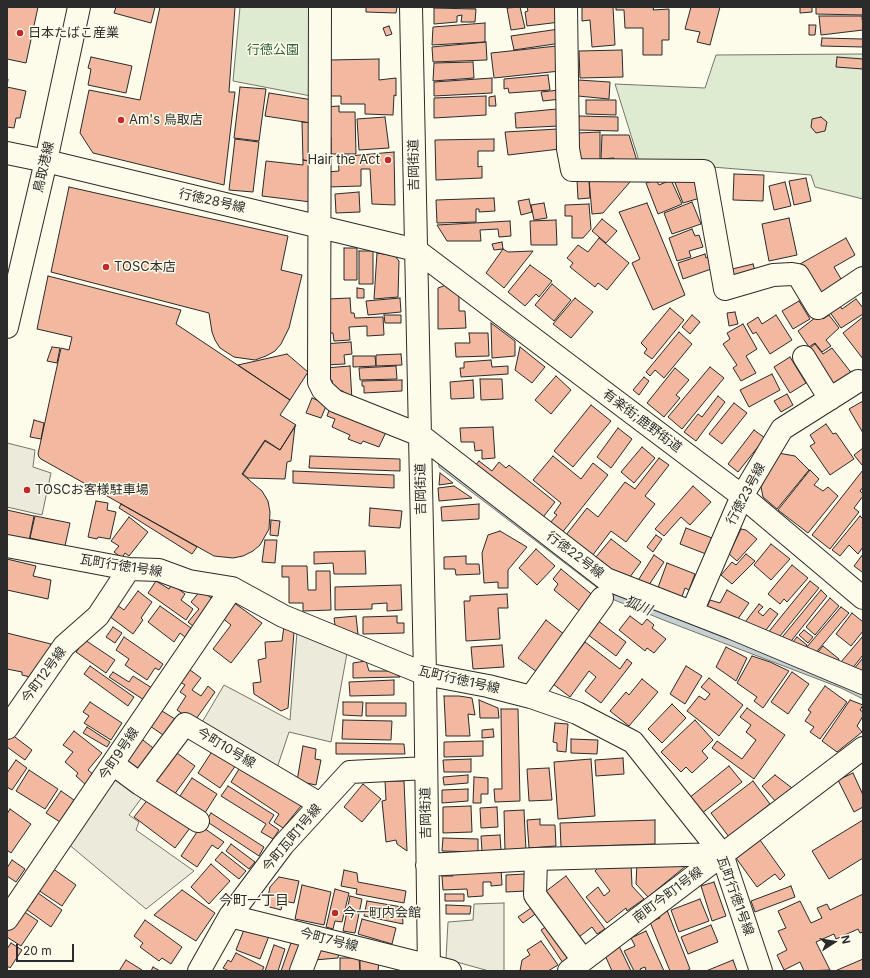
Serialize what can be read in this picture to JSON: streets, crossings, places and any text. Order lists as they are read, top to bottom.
{
  "streets": {
    "street": [
      "吉岡街道",
      "鳥取港線",
      "行徳28号線",
      "有楽街;鹿野街道",
      "行徳23号線",
      "行徳22号線",
      "瓦町行徳1号線",
      "今町12号線",
      "今町10号線",
      "今町9号線",
      "今町瓦町1号線",
      "南町今町1号線",
      "今町7号線"
    ]
  },
  "crossings": [
    ["吉岡街道", "行徳28号線"],
    ["吉岡街道", "有楽街;鹿野街道"],
    ["吉岡街道", "行徳22号線"],
    ["吉岡街道", "瓦町行徳1号線"],
    ["吉岡街道", "今町瓦町1号線"],
    ["吉岡街道", "今町7号線"],
    ["鳥取港線", "行徳28号線"],
    ["行徳28号線", "有楽街;鹿野街道"],
    ["行徳28号線", "行徳22号線"],
    ["有楽街;鹿野街道", "行徳23号線"],
    ["行徳23号線", "行徳22号線"],
    ["瓦町行徳1号線", "今町12号線"],
    ["瓦町行徳1号線", "今町9号線"],
    ["瓦町行徳1号線", "南町今町1号線"],
    ["今町10号線", "今町瓦町1号線"],
    ["今町瓦町1号線", "今町7号線"]
  ],
  "districts": ["今町一丁目"],
  "water": ["狐川"],
  "parks": ["行徳公園"],
  "places": [
    "日本たばこ産業",
    "Am's 鳥取店",
    "Hair the Act",
    "TOSC本店",
    "TOSCお客様駐車場",
    "今一町内会館"
  ],
  "scale_bar": "20 m",
  "north": "right"
}
